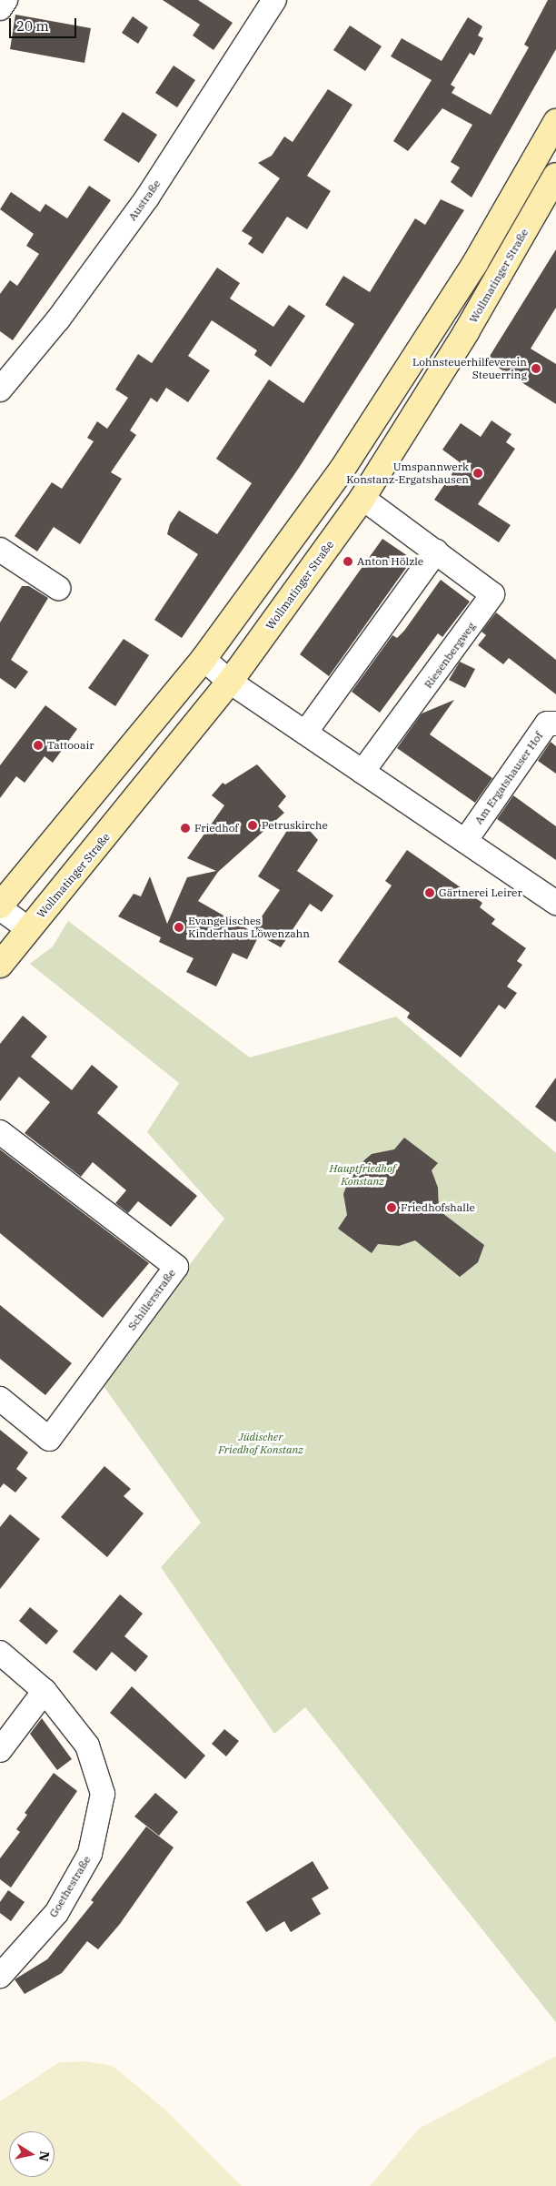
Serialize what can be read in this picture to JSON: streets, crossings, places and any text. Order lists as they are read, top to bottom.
{
  "streets": {
    "main road": ["Wollmatinger Straße"],
    "street": [
      "Austraße",
      "Riesenbergweg",
      "Am Ergatshauser Hof",
      "Schillerstraße",
      "Goethestraße"
    ]
  },
  "crossings": [
    ["Wollmatinger Straße", "Riesenbergweg"]
  ],
  "parks": ["Hauptfriedhof Konstanz", "Jüdischer Friedhof Konstanz"],
  "places": [
    "Lohnsteuerhilfeverein Steuerring",
    "Umspannwerk Konstanz-Ergatshausen",
    "Anton Hölzle",
    "Tattooair",
    "Petruskirche",
    "Friedhof",
    "Gärtnerei Leirer",
    "Evangelisches Kinderhaus Löwenzahn",
    "Friedhofshalle"
  ],
  "scale_bar": "20 m",
  "north": "right"
}
